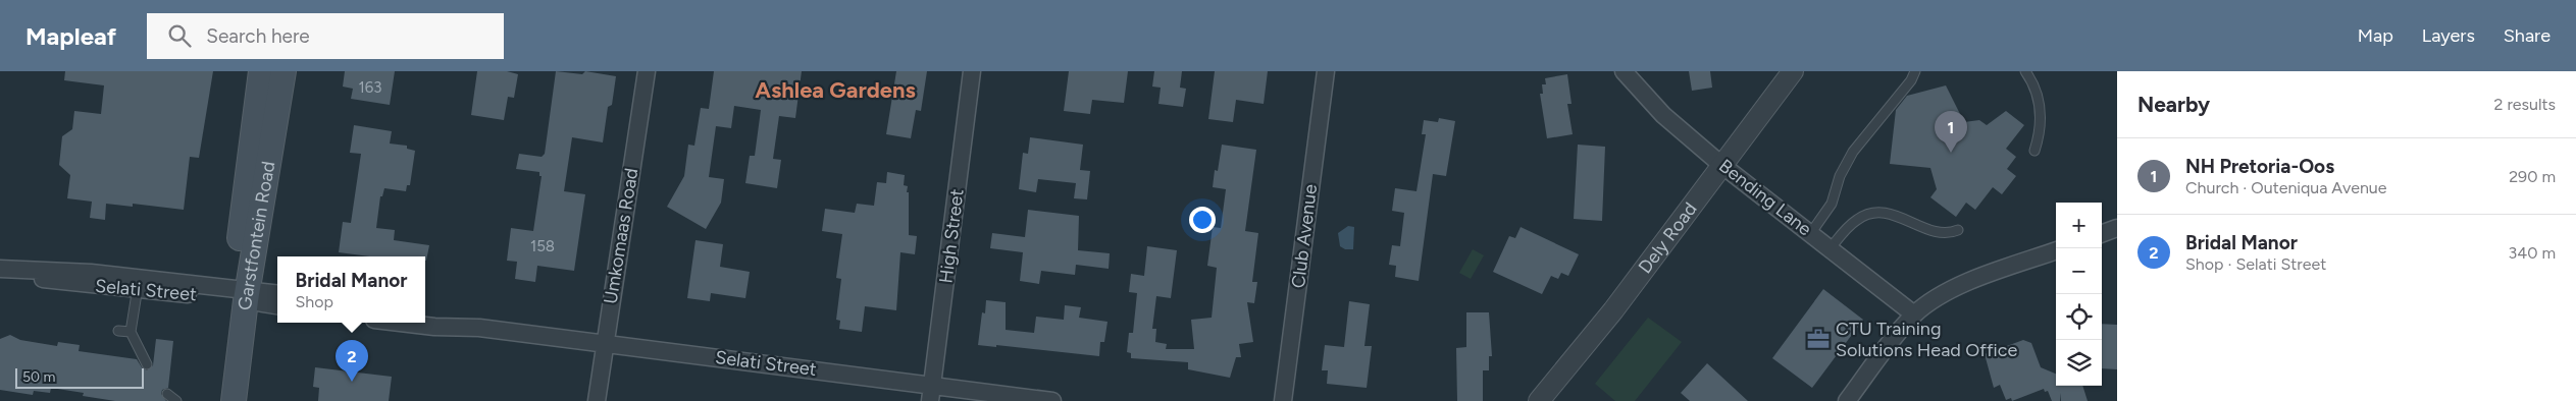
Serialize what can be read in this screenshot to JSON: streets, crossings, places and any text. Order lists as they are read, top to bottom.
{
  "streets": {
    "main road": ["Garstfontein Road"],
    "street": [
      "Bending Lane",
      "Umkomaas Road",
      "High Street",
      "Club Avenue",
      "Dely Road",
      "Selati Street"
    ]
  },
  "crossings": [
    ["Bending Lane", "Dely Road"],
    ["Garstfontein Road", "Selati Street"],
    ["Umkomaas Road", "Selati Street"],
    ["High Street", "Selati Street"]
  ],
  "districts": ["Ashlea Gardens"],
  "places": {
    "office": ["CTU Training Solutions Head Office"]
  },
  "house_numbers": ["163", "158"],
  "scale_bar": "50 m",
  "page": {
    "header": "Mapleaf",
    "search": "Search here",
    "nav": ["Map", "Layers", "Share"],
    "heading": ["Nearby", "2 results"],
    "pins": ["1", "2"],
    "list": [
      {
        "mark": "1",
        "name": "NH Pretoria-Oos",
        "note": "Church · Outeniqua Avenue",
        "value": "290 m"
      },
      {
        "mark": "2",
        "name": "Bridal Manor",
        "note": "Shop · Selati Street",
        "value": "340 m"
      }
    ],
    "map_buttons": ["+", "−"],
    "popup": ["Bridal Manor", "Shop"],
    "scale": "50 m"
  }
}
